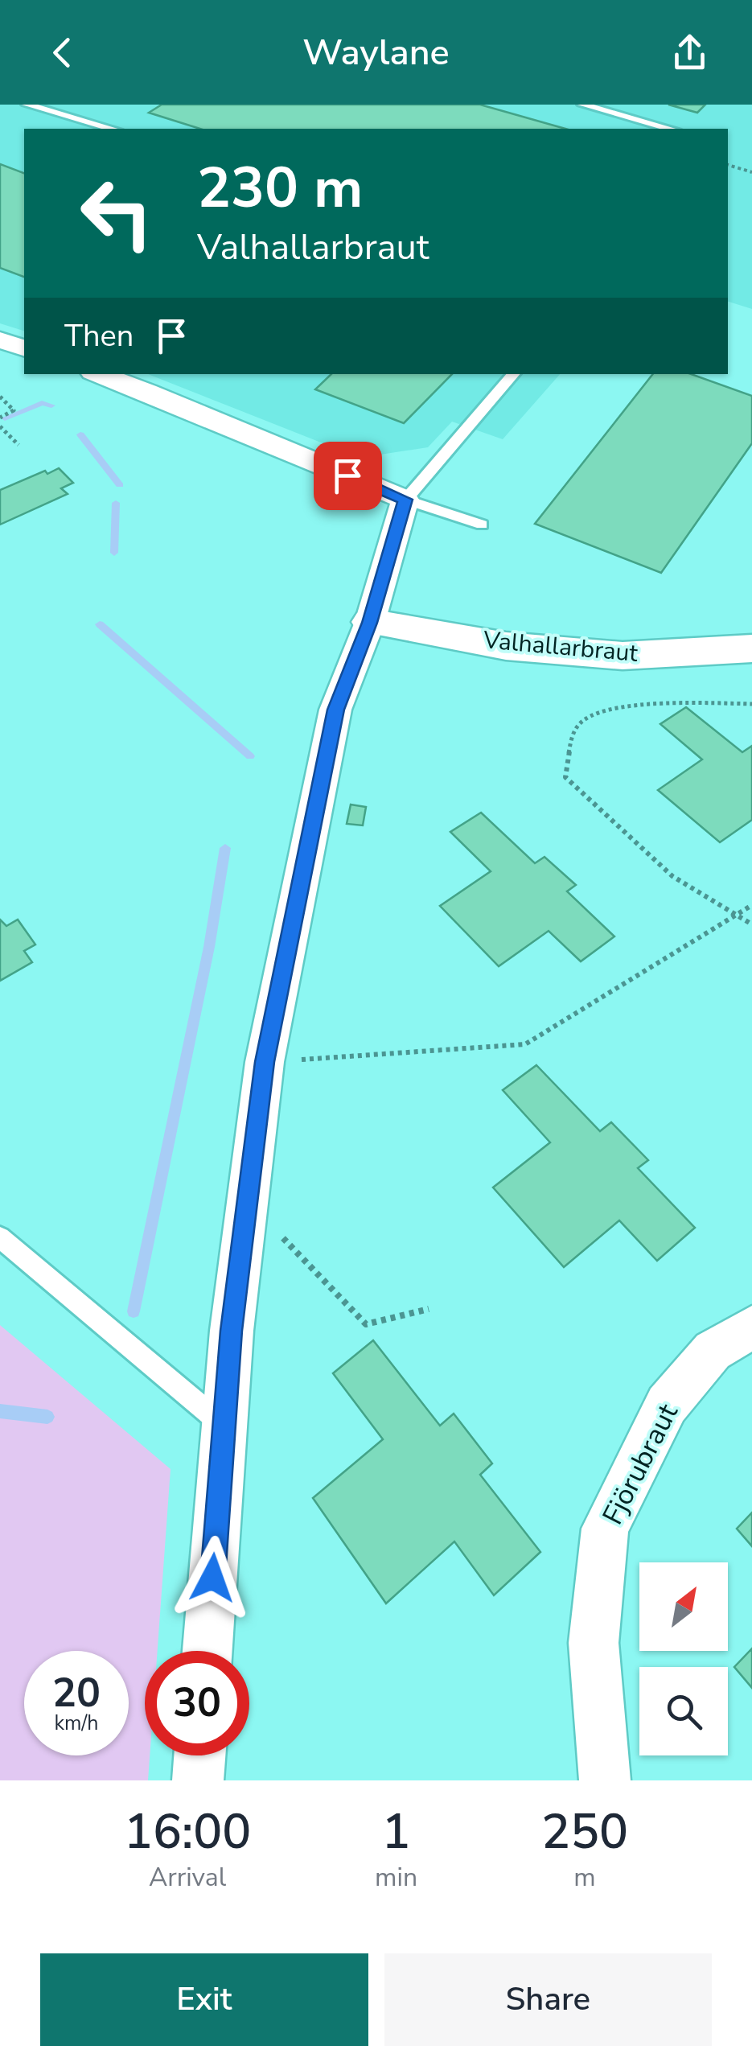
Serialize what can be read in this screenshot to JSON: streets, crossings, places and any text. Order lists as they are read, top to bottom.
{
  "streets": {
    "street": ["Valhallarbraut", "Fjörubraut"]
  },
  "north": "top right",
  "page": {
    "header": "Waylane",
    "turn": ["230 m", "Valhallarbraut"],
    "then": "Then",
    "speed": "20 km/h",
    "limit": "30",
    "eta": [
      "16:00",
      "Arrival",
      "1",
      "min",
      "250",
      "m"
    ],
    "buttons": ["Exit", "Share"]
  }
}
